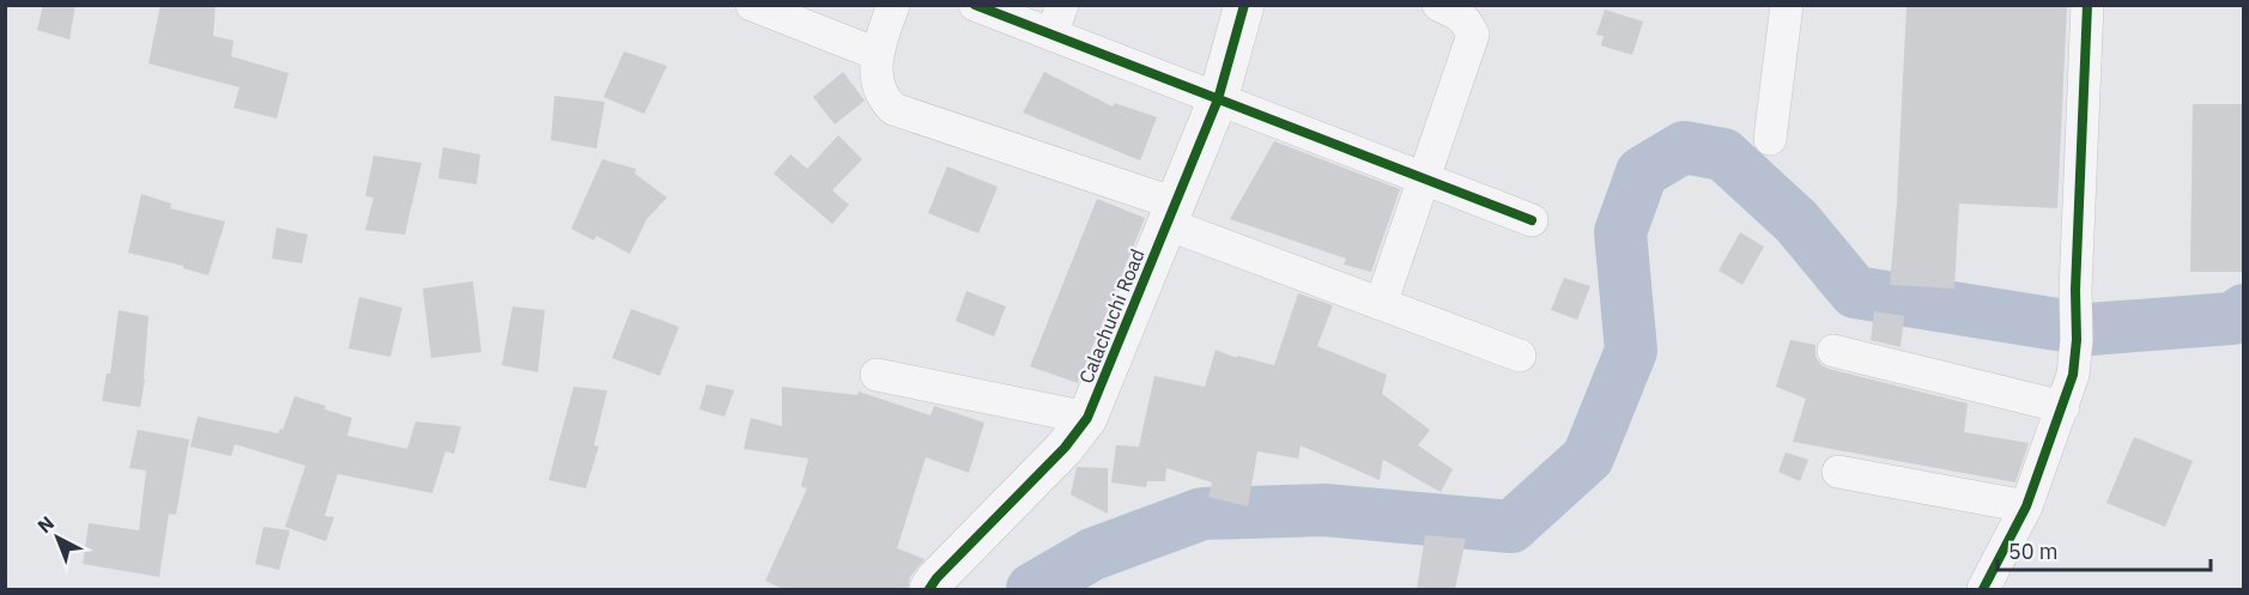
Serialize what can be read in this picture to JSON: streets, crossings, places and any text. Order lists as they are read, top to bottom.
{
  "streets": {
    "street": ["Calachuchi Road"]
  },
  "scale_bar": "50 m",
  "north": "top left"
}
